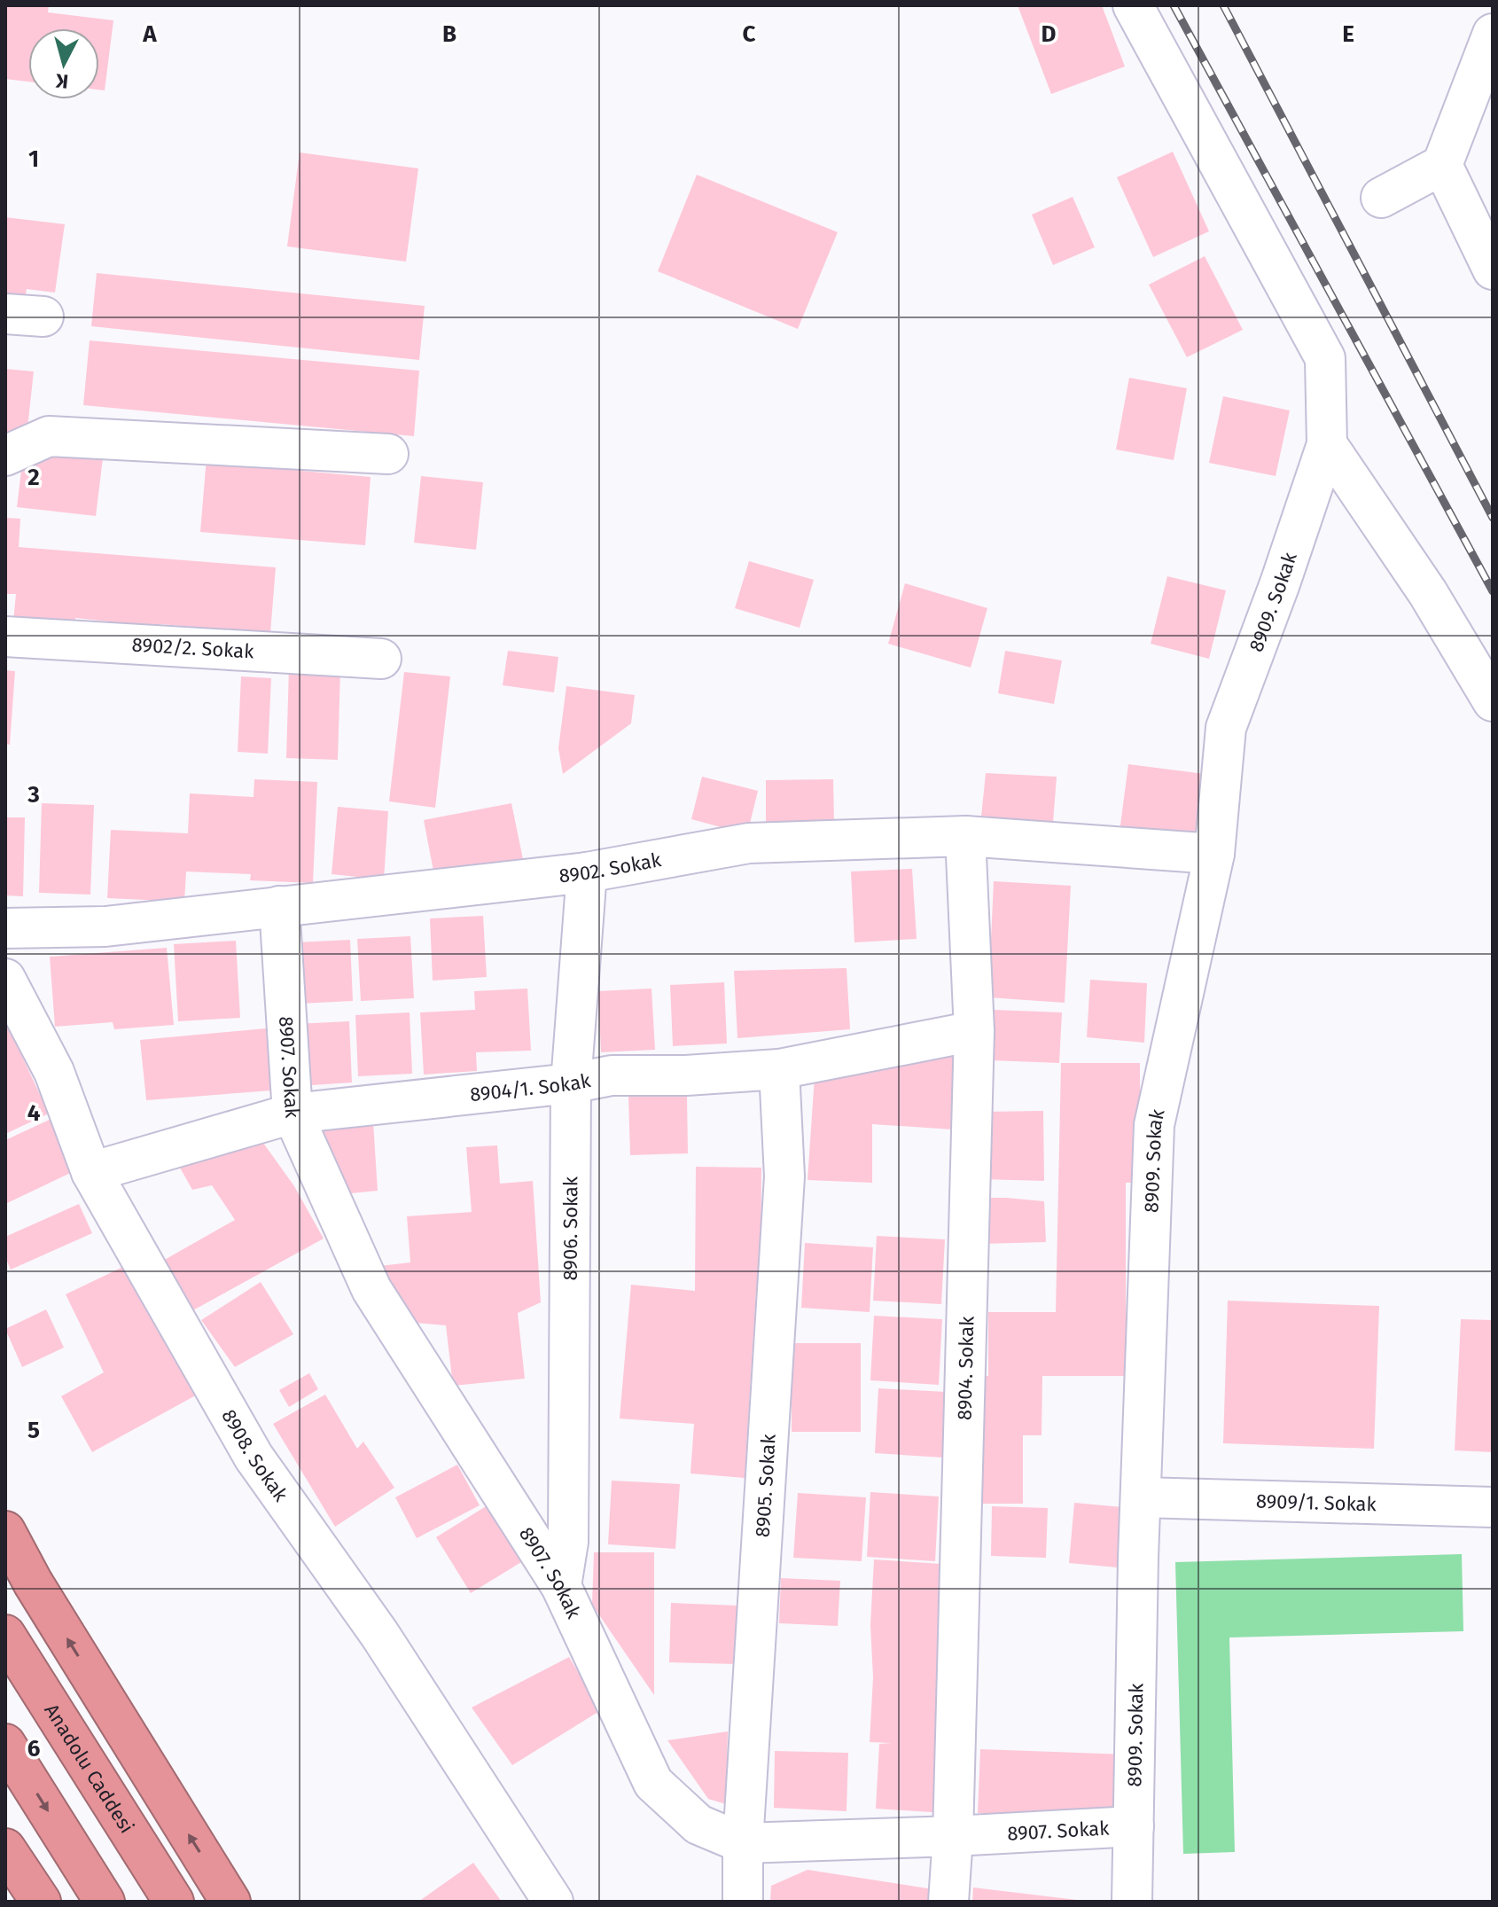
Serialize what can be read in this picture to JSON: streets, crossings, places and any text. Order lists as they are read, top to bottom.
{
  "streets": {
    "highway": ["Anadolu Caddesi"],
    "street": [
      "8909. Sokak",
      "8902/2. Sokak",
      "8902. Sokak",
      "8907. Sokak",
      "8904/1. Sokak",
      "8906. Sokak",
      "8904. Sokak",
      "8908. Sokak",
      "8905. Sokak",
      "8909/1. Sokak"
    ]
  },
  "crossings": [
    ["8909. Sokak", "8902. Sokak"],
    ["8909. Sokak", "8907. Sokak"],
    ["8909. Sokak", "8909/1. Sokak"],
    ["8902. Sokak", "8907. Sokak"],
    ["8902. Sokak", "8906. Sokak"],
    ["8902. Sokak", "8904. Sokak"],
    ["8907. Sokak", "8904/1. Sokak"],
    ["8907. Sokak", "8906. Sokak"],
    ["8907. Sokak", "8904. Sokak"],
    ["8907. Sokak", "8905. Sokak"],
    ["8904/1. Sokak", "8906. Sokak"],
    ["8904/1. Sokak", "8904. Sokak"],
    ["8904/1. Sokak", "8908. Sokak"],
    ["8904/1. Sokak", "8905. Sokak"]
  ],
  "north": "bottom",
  "grid": {
    "columns": [
      "A",
      "B",
      "C",
      "D",
      "E"
    ],
    "rows": [
      "1",
      "2",
      "3",
      "4",
      "5",
      "6"
    ]
  }
}
